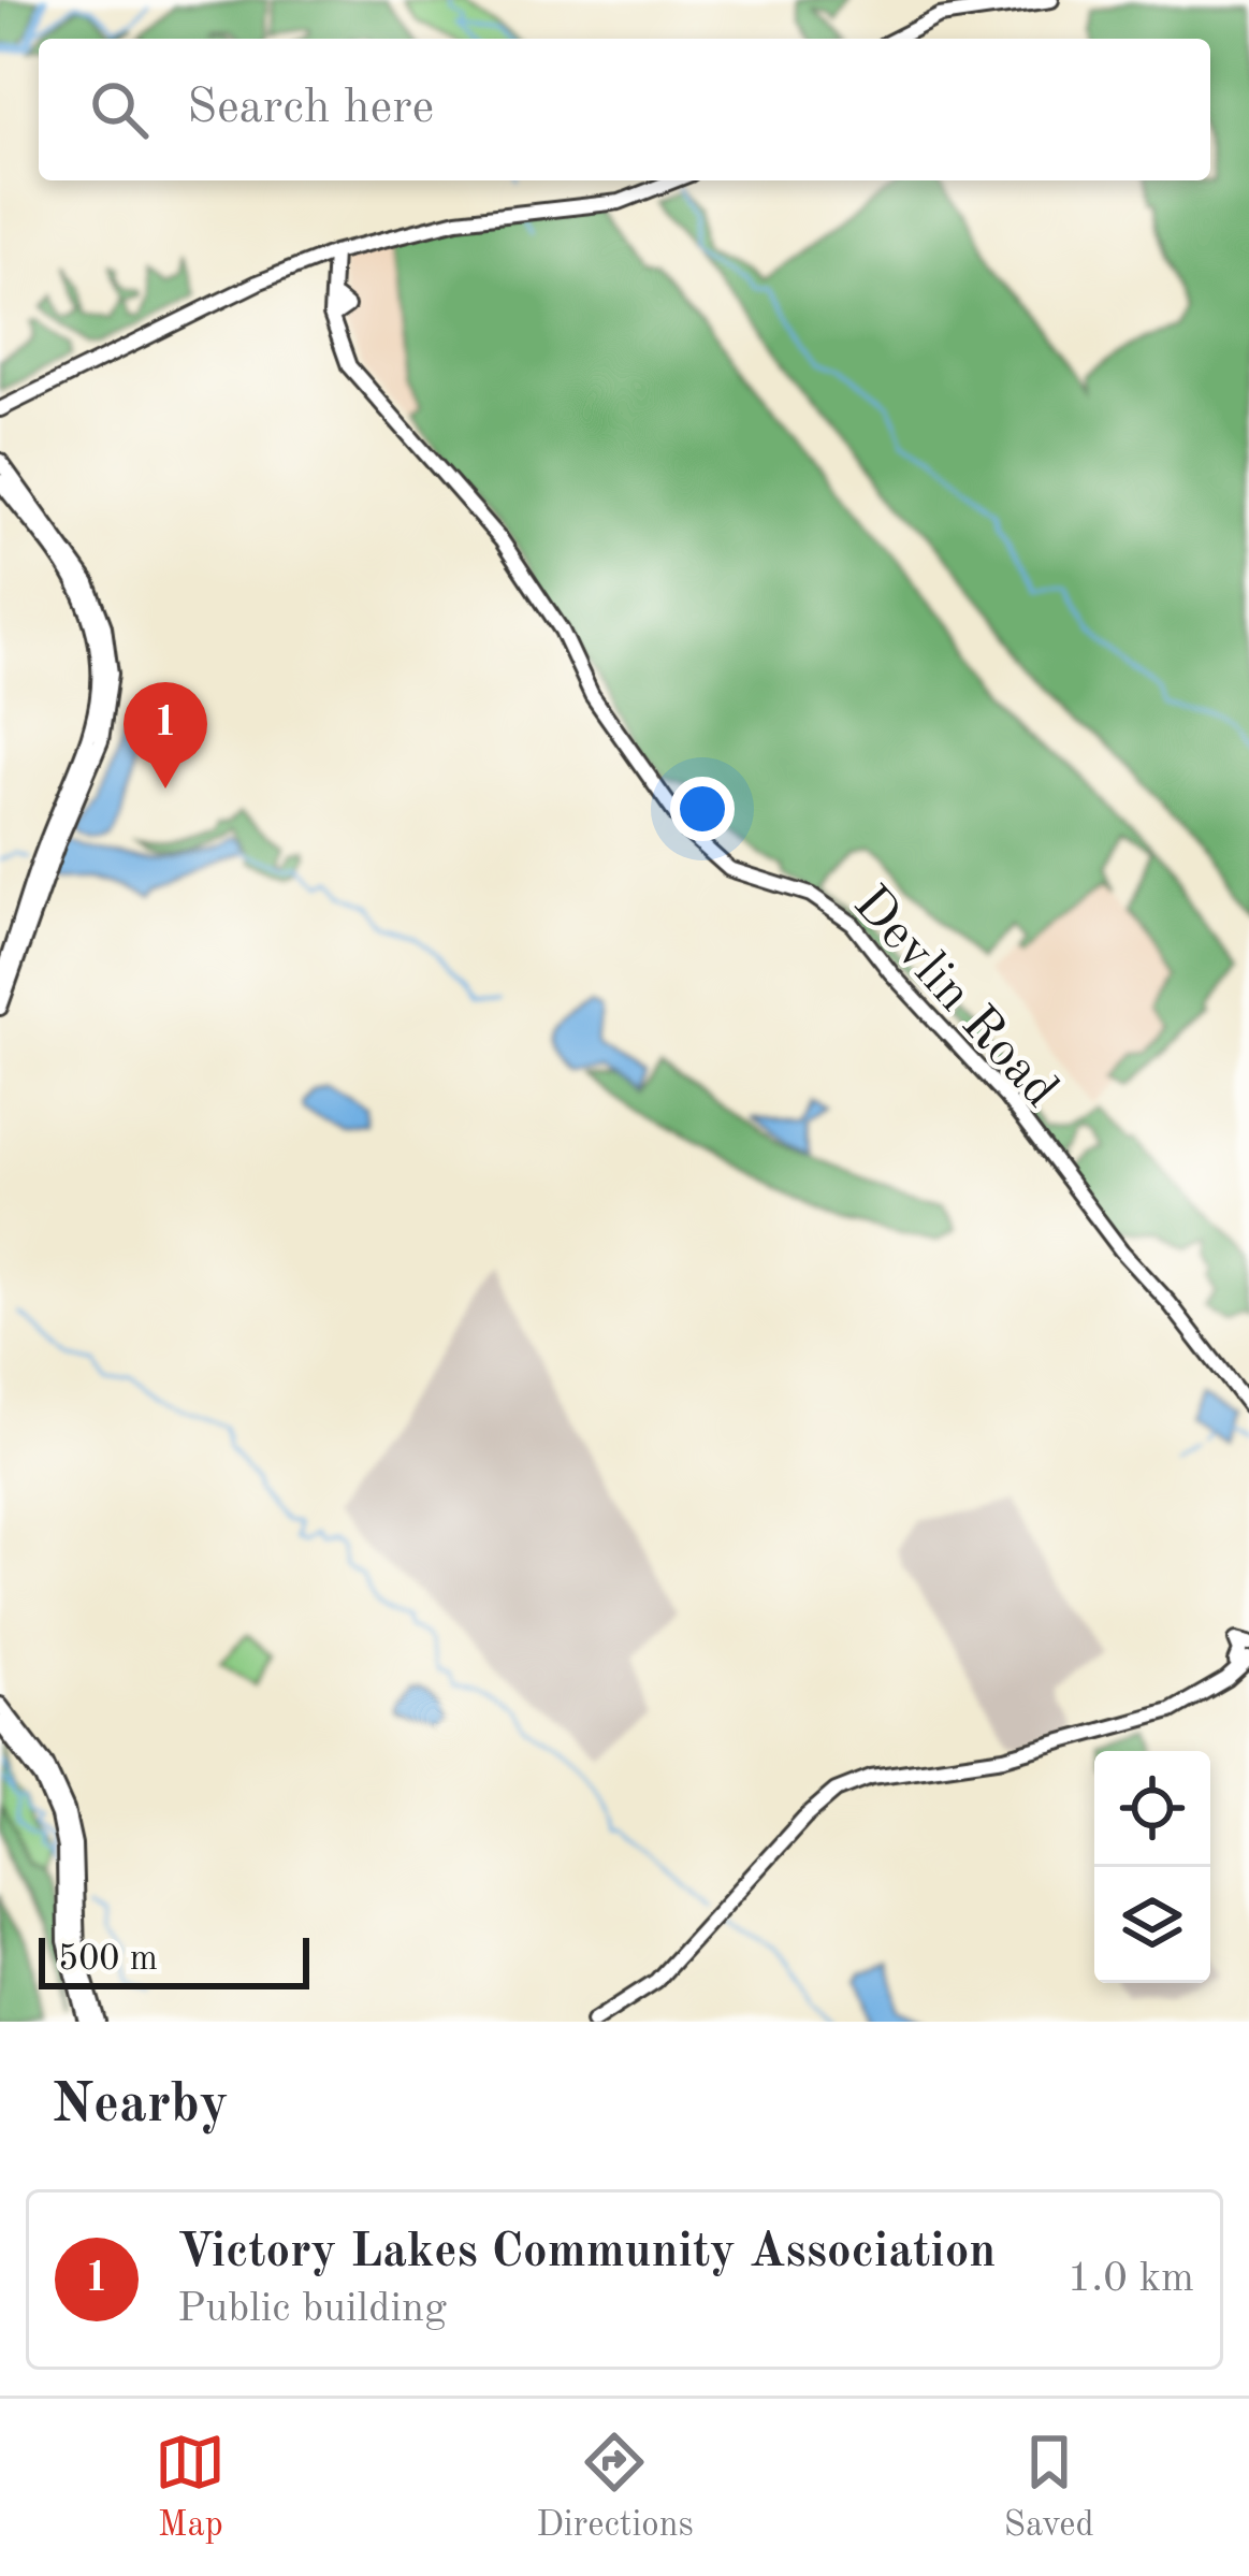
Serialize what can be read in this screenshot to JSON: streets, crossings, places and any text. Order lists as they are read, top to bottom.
{
  "streets": {
    "main road": ["Devlin Road"]
  },
  "scale_bar": "500 m",
  "page": {
    "search": "Search here",
    "pins": "1",
    "scale": "500 m",
    "heading": "Nearby",
    "list": [
      {
        "mark": "1",
        "name": "Victory Lakes Community Association",
        "note": "Public building",
        "value": "1.0 km"
      }
    ],
    "nav": ["Map", "Directions", "Saved"]
  }
}
